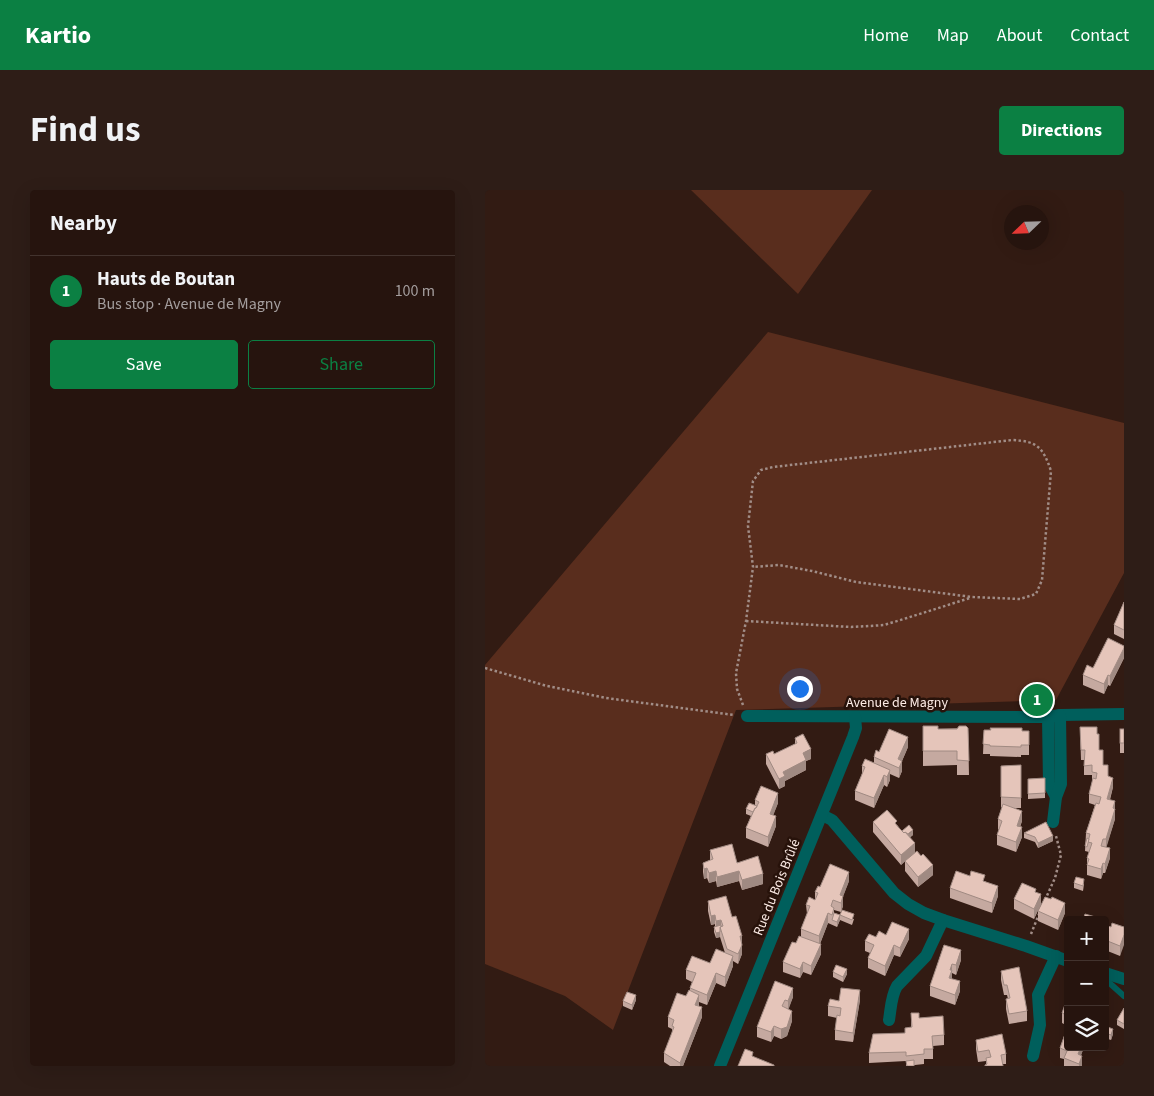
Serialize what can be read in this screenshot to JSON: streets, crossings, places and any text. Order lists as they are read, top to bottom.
{
  "streets": {
    "street": ["Avenue de Magny", "Rue du Bois Brûlé"]
  },
  "crossings": [
    ["Avenue de Magny", "Rue du Bois Brûlé"]
  ],
  "north": "bottom left",
  "page": {
    "header": "Kartio",
    "nav": [
      "Home",
      "Map",
      "About",
      "Contact"
    ],
    "title": "Find us",
    "buttons": [
      "Directions",
      ["Save", "Share"]
    ],
    "heading": "Nearby",
    "list": [
      {
        "mark": "1",
        "name": "Hauts de Boutan",
        "note": "Bus stop · Avenue de Magny",
        "value": "100 m"
      }
    ],
    "pins": "1",
    "map_buttons": ["+", "−"]
  }
}
